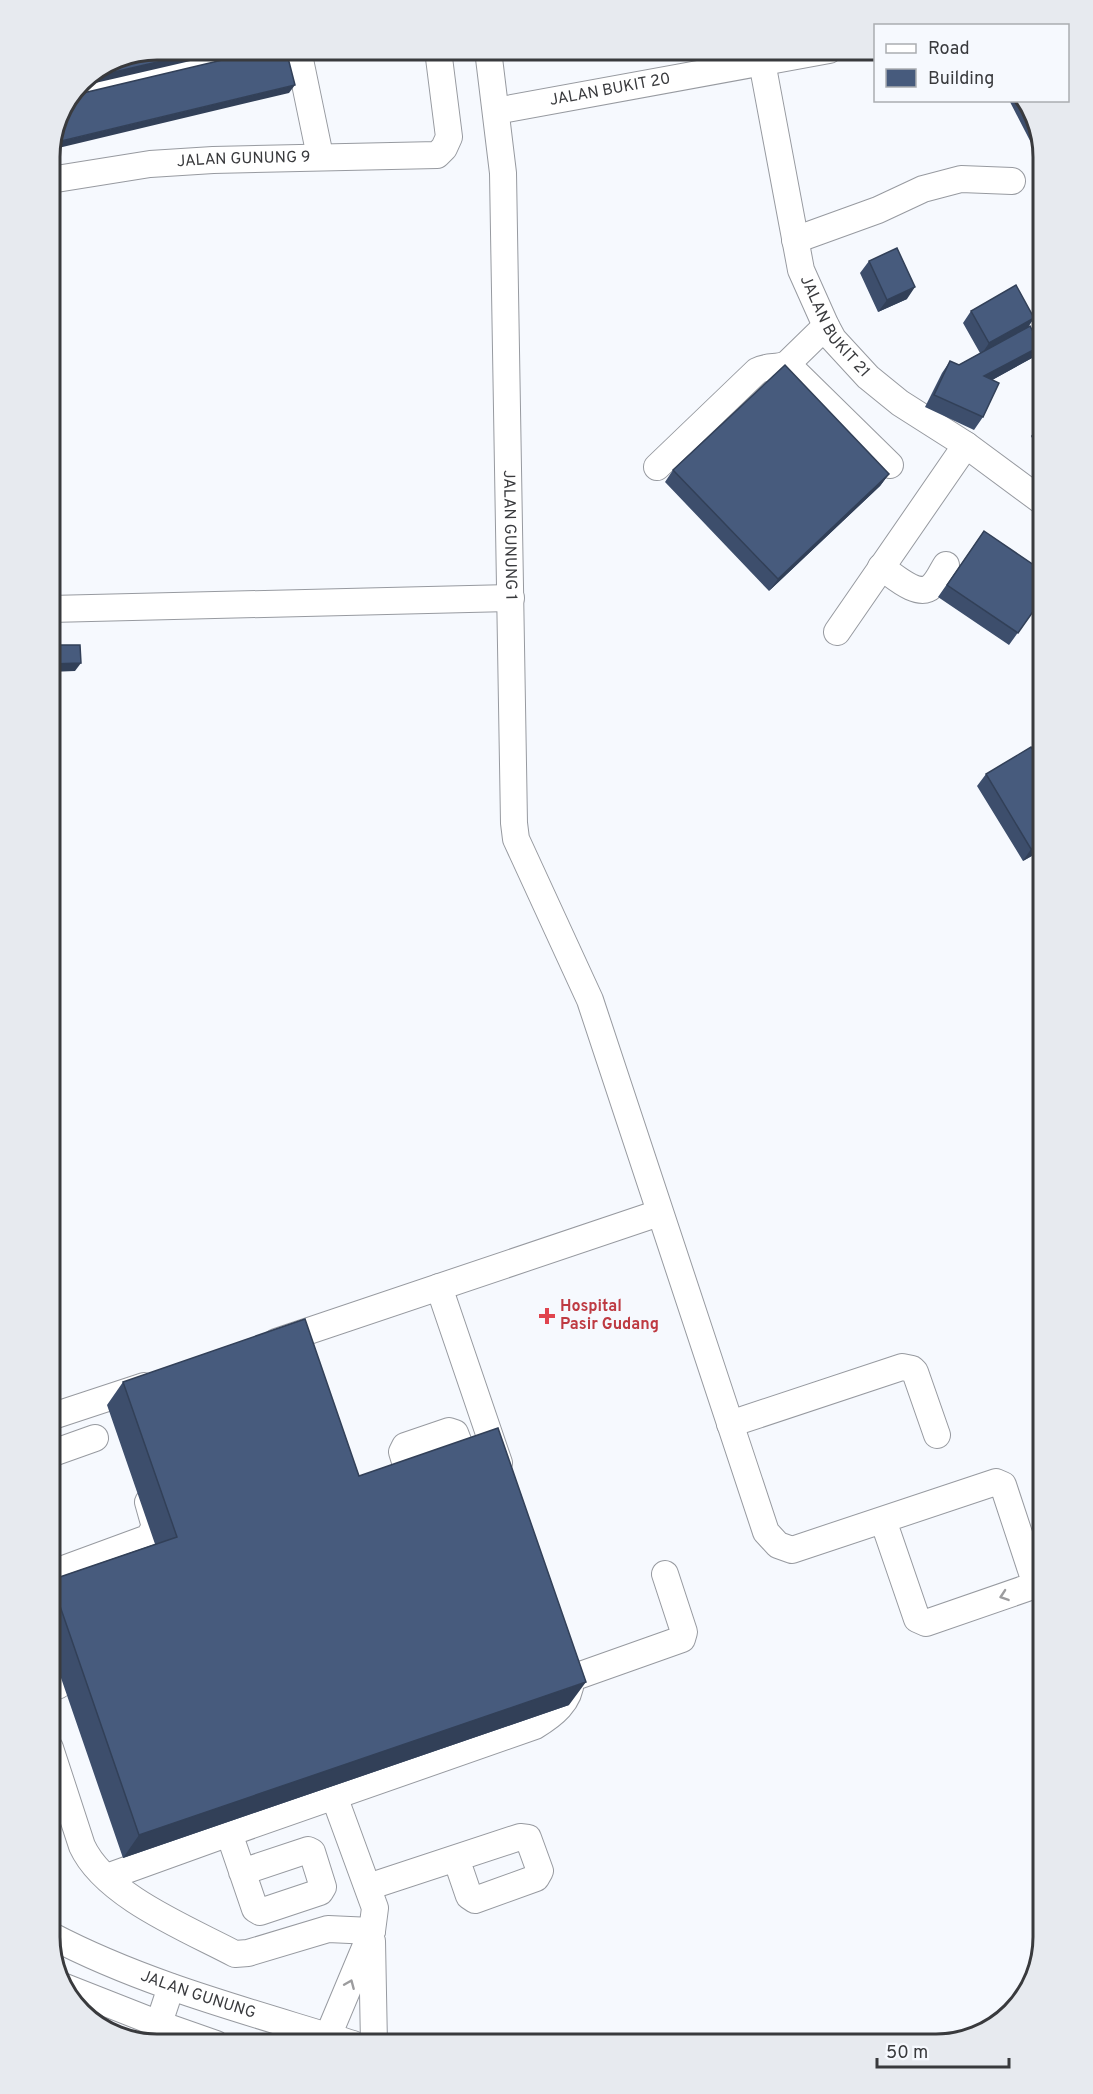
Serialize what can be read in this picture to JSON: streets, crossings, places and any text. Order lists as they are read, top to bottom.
{
  "streets": {
    "street": [
      "JALAN BUKIT 20",
      "JALAN GUNUNG 9",
      "JALAN BUKIT 21",
      "JALAN GUNUNG 1",
      "JALAN GUNUNG"
    ]
  },
  "crossings": [
    ["JALAN BUKIT 20", "JALAN BUKIT 21"],
    ["JALAN BUKIT 20", "JALAN GUNUNG 1"]
  ],
  "places": {
    "health": ["Hospital Pasir Gudang"]
  },
  "legend": ["Road", "Building"],
  "scale_bar": "50 m"
}
